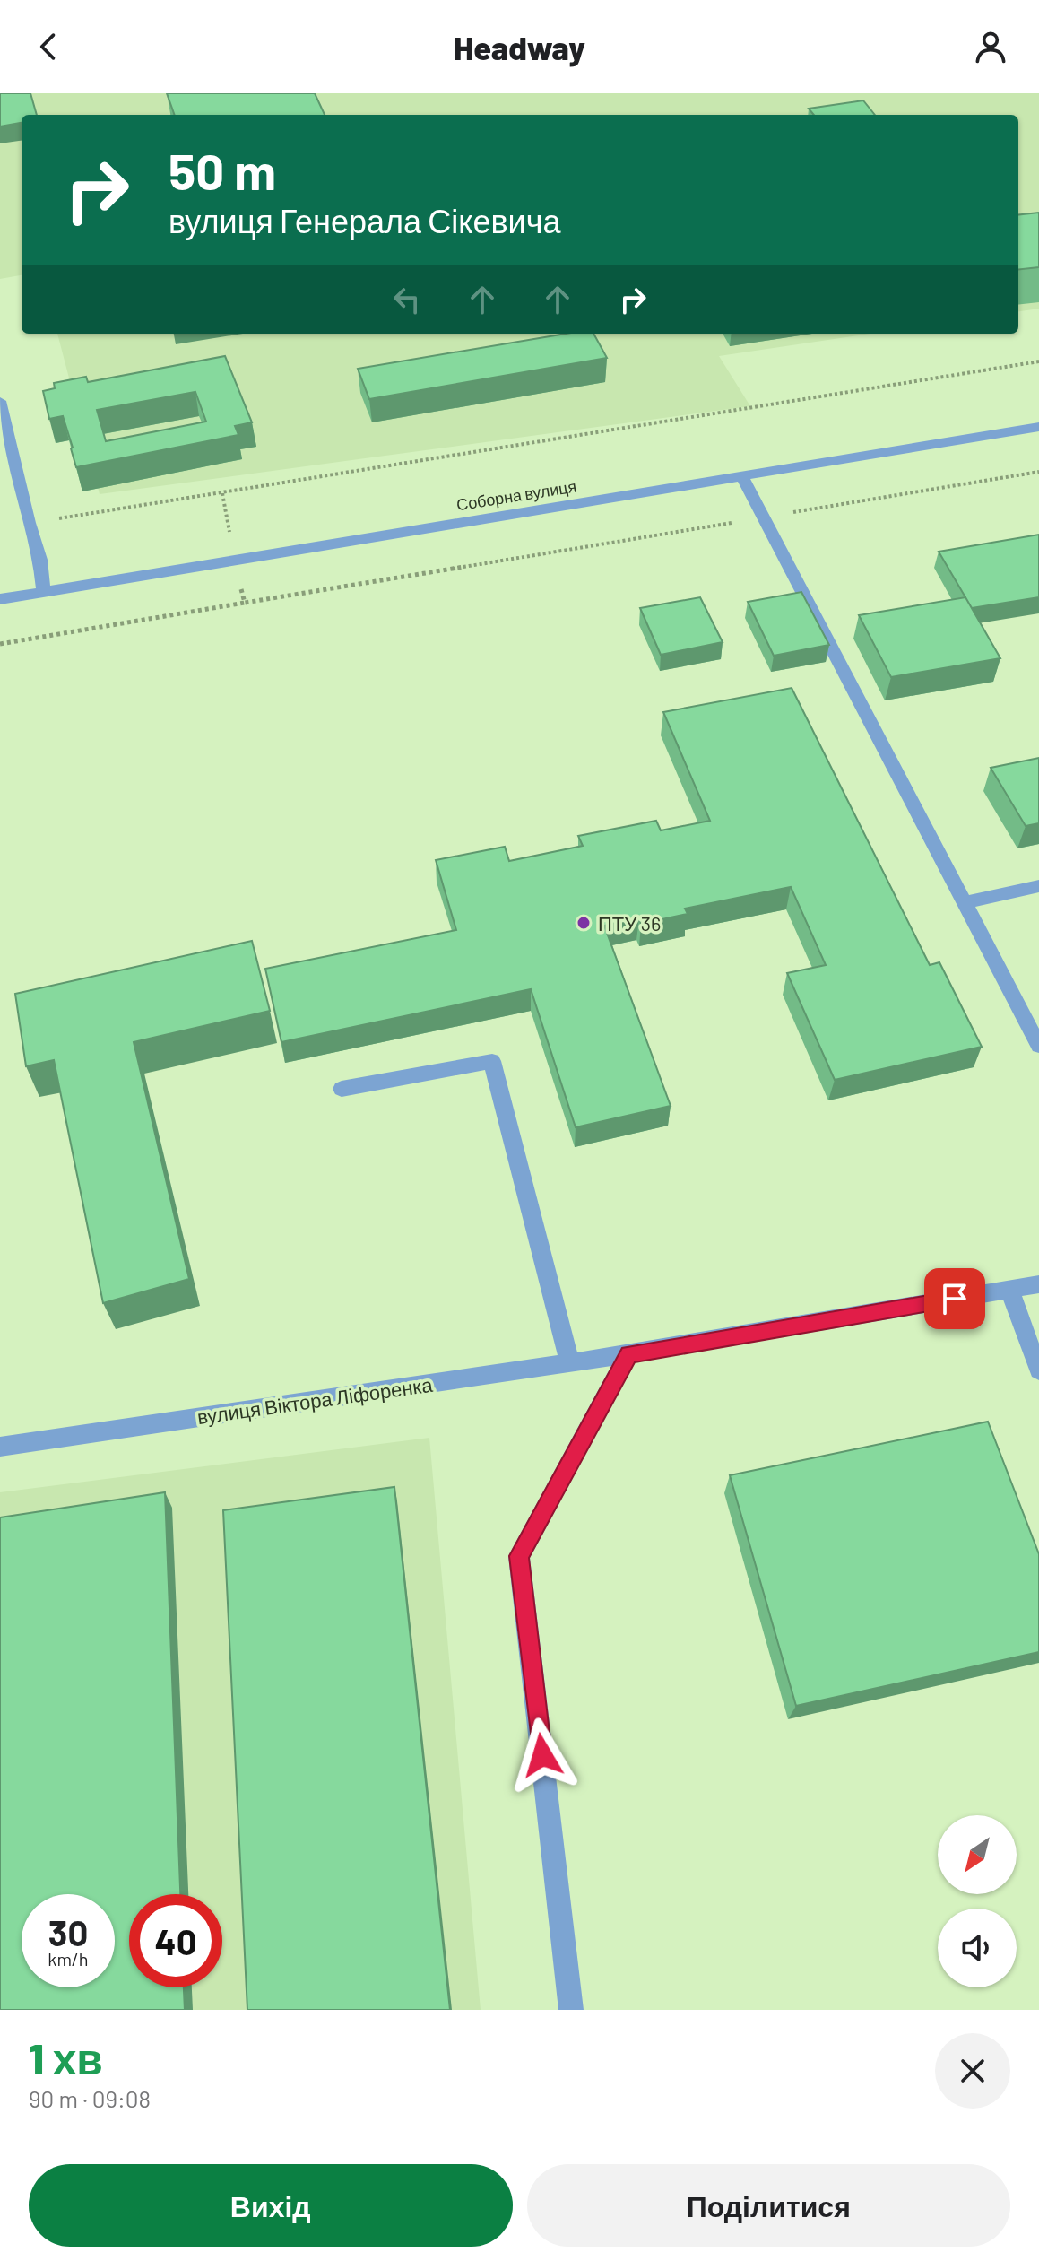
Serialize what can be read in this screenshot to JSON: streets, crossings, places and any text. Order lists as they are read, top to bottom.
{
  "streets": {
    "street": ["Соборна вулиця", "вулиця Віктора Ліфоренка"]
  },
  "places": ["ПТУ 36"],
  "north": "bottom left",
  "page": {
    "header": "Headway",
    "turn": ["50 m", "вулиця Генерала Сікевича"],
    "speed": "30 km/h",
    "limit": "40",
    "heading": ["1 хв", "90 m · 09:08"],
    "buttons": ["Вихід", "Поділитися"]
  }
}
